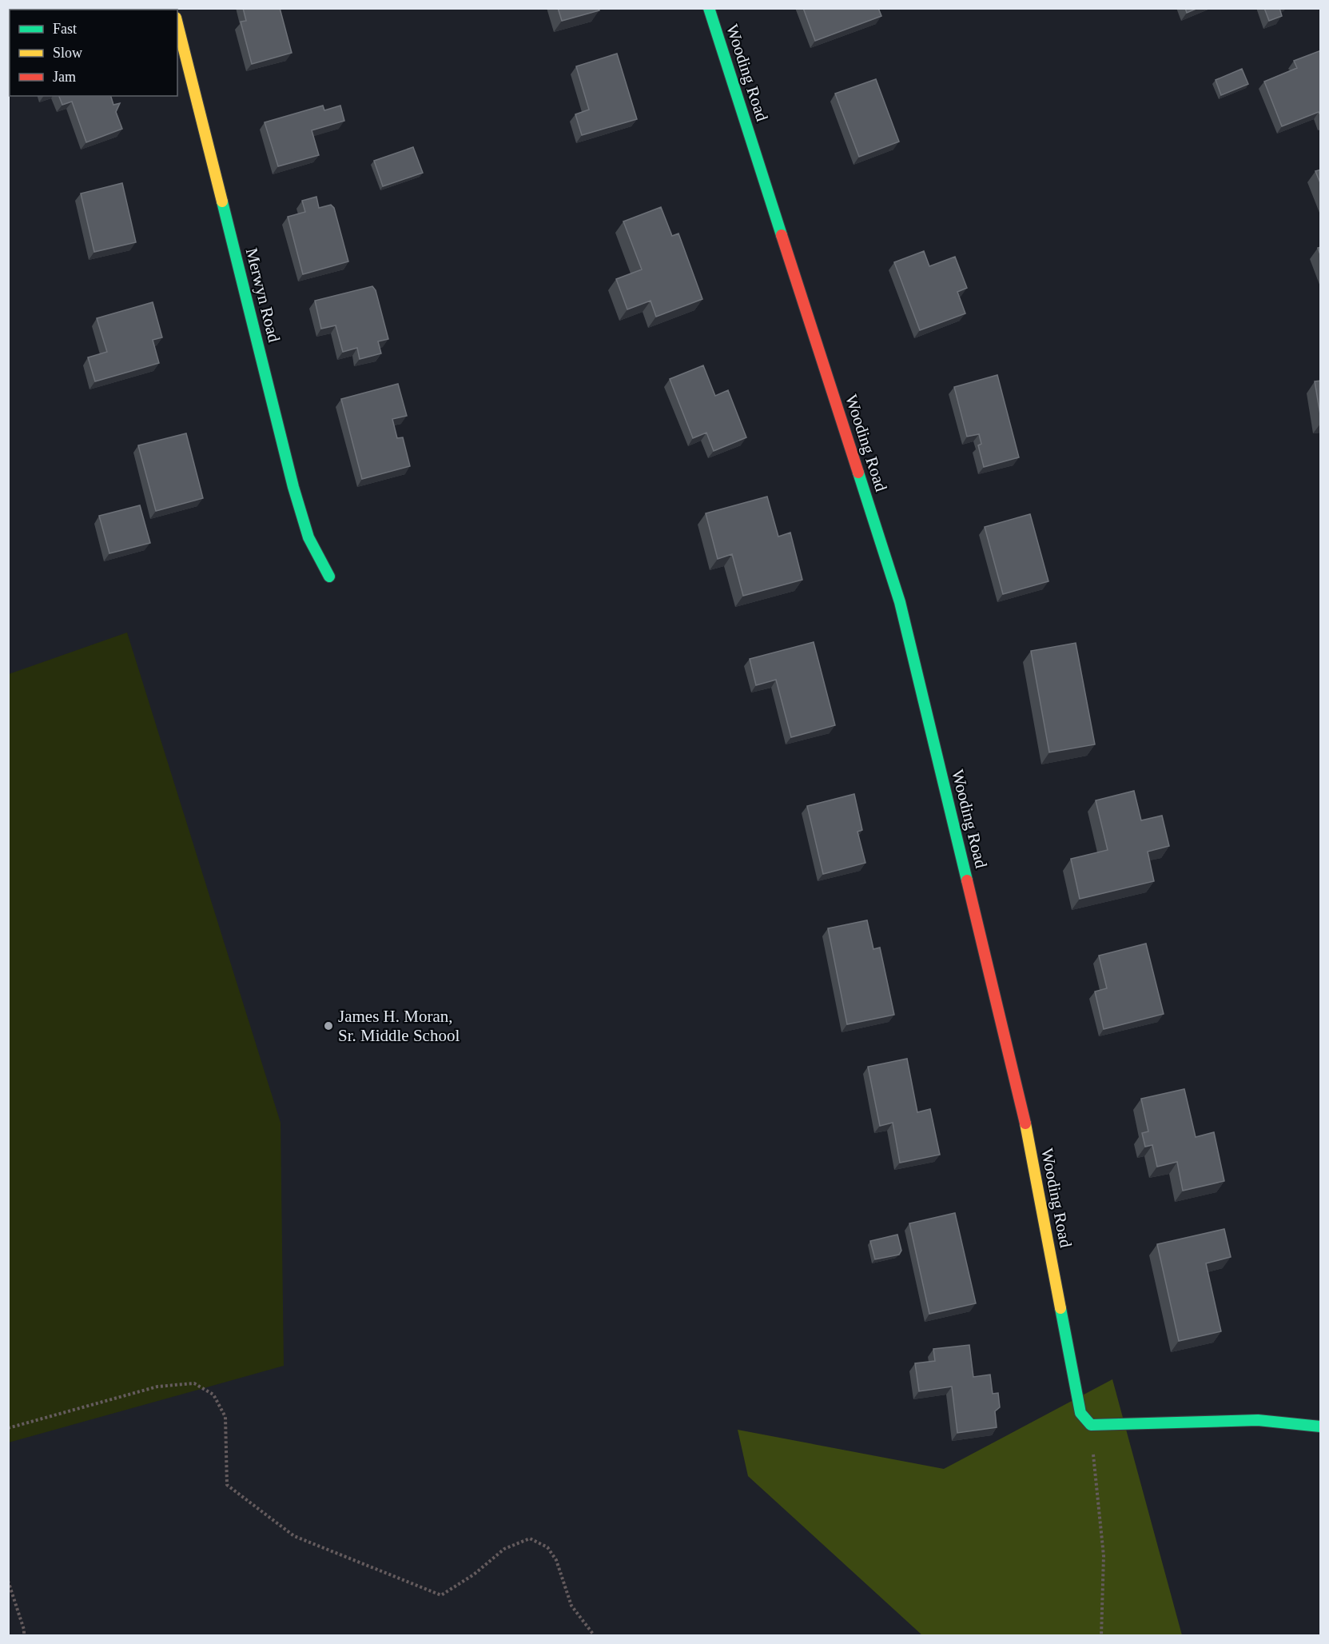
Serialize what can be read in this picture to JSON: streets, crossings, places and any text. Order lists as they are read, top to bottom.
{
  "streets": {
    "street": ["Wooding Road", "Merwyn Road"]
  },
  "places": ["James H. Moran, Sr. Middle School"],
  "legend": ["Fast", "Slow", "Jam"]
}
